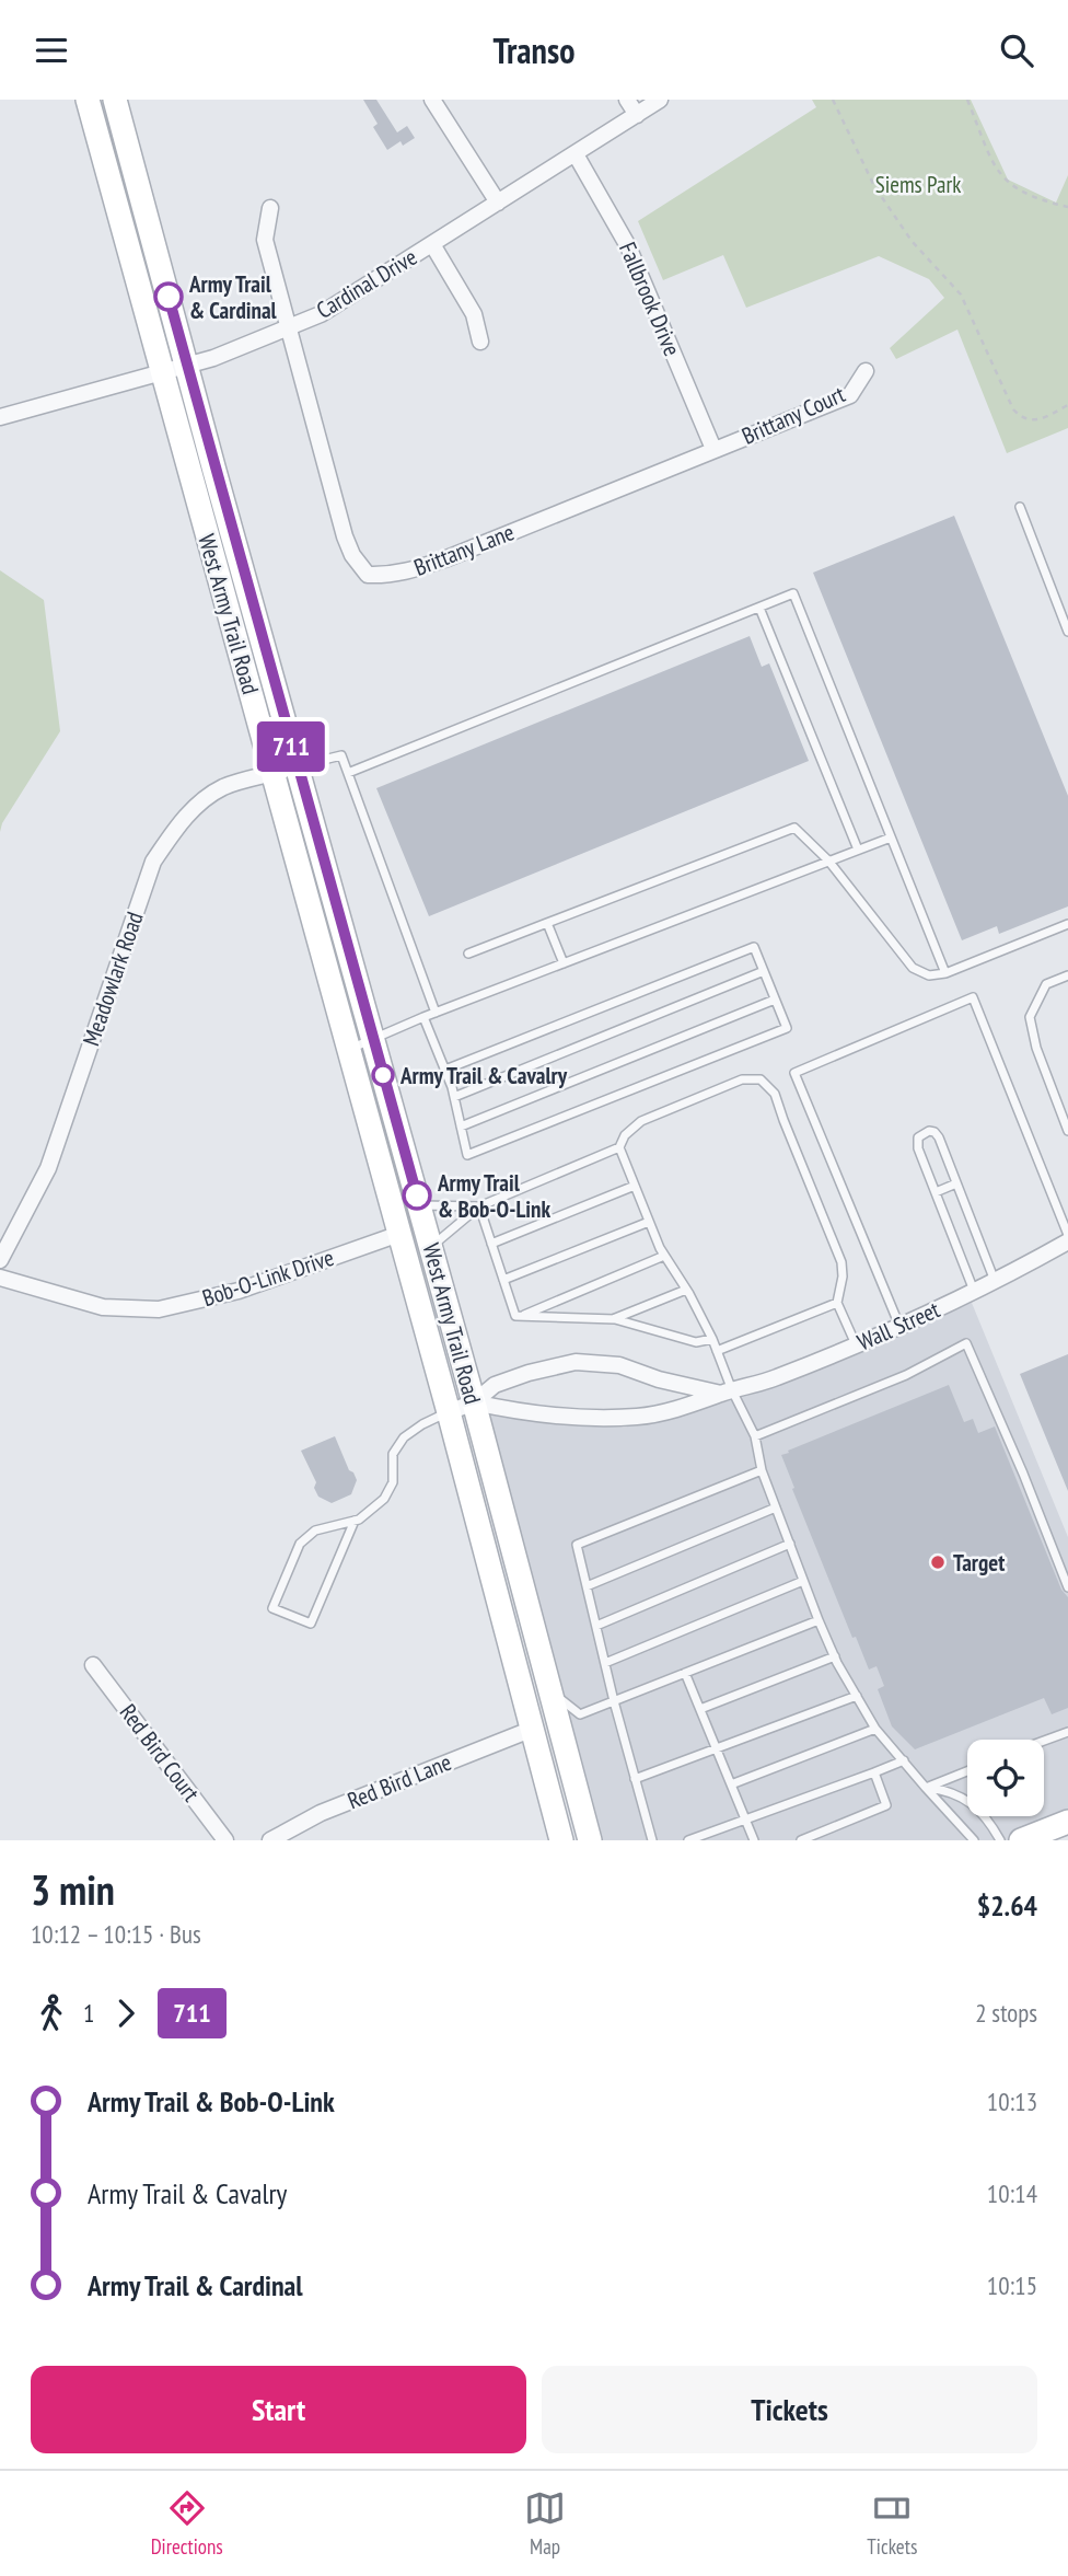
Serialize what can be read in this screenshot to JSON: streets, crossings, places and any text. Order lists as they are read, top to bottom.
{
  "streets": {
    "main road": ["West Army Trail Road"],
    "street": [
      "Cardinal Drive",
      "Fallbrook Drive",
      "Brittany Court",
      "Brittany Lane",
      "Meadowlark Road",
      "Bob-O-Link Drive",
      "Wall Street",
      "Red Bird Court",
      "Red Bird Lane"
    ]
  },
  "crossings": [
    ["Cardinal Drive", "Fallbrook Drive"],
    ["Cardinal Drive", "Brittany Lane"],
    ["Cardinal Drive", "West Army Trail Road"],
    ["Fallbrook Drive", "Brittany Court"],
    ["Fallbrook Drive", "Brittany Lane"],
    ["Brittany Court", "Brittany Lane"],
    ["West Army Trail Road", "Meadowlark Road"],
    ["West Army Trail Road", "Bob-O-Link Drive"],
    ["West Army Trail Road", "Wall Street"],
    ["West Army Trail Road", "Red Bird Lane"]
  ],
  "parks": ["Siems Park"],
  "places": [
    "Army Trail & Cardinal",
    "Army Trail & Cavalry",
    "Army Trail & Bob-O-Link",
    "Target"
  ],
  "lines": ["bus line 711"],
  "page": {
    "header": "Transo",
    "on_map": "711",
    "heading": ["3 min", "10:12 – 10:15 · Bus", "$2.64"],
    "legs": ["1", "711", "2 stops"],
    "list": [
      {
        "name": "Army Trail & Bob-O-Link",
        "value": "10:13"
      },
      {
        "name": "Army Trail & Cavalry",
        "value": "10:14"
      },
      {
        "name": "Army Trail & Cardinal",
        "value": "10:15"
      }
    ],
    "buttons": ["Start", "Tickets"],
    "tabs": ["Directions", "Map", "Tickets"]
  }
}
